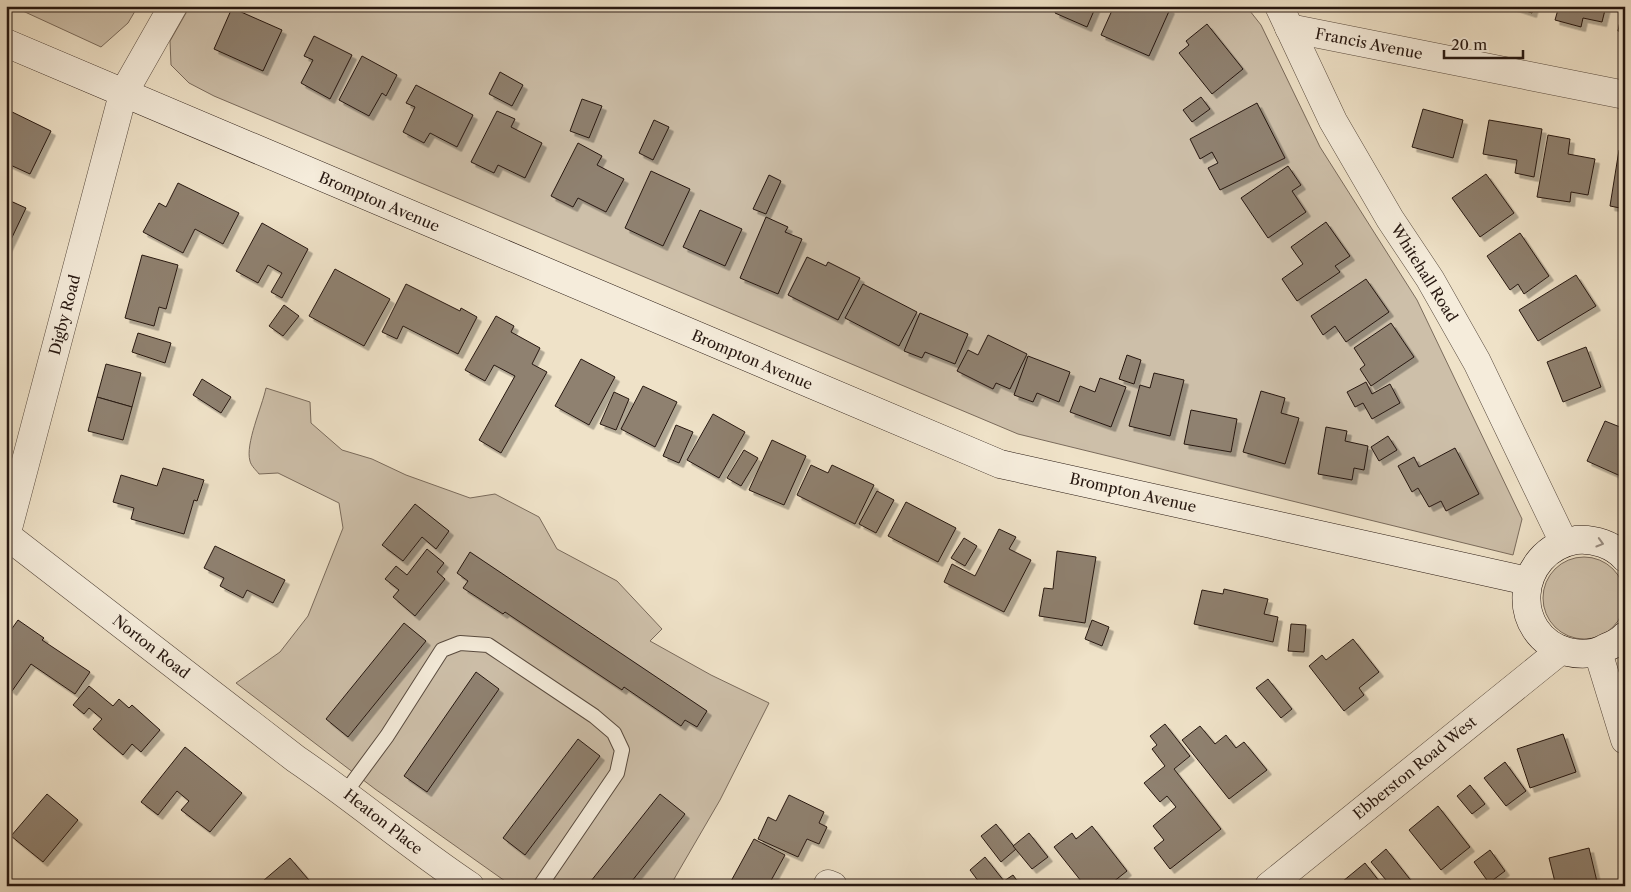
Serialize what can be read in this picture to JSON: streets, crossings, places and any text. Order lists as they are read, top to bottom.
{
  "streets": {
    "street": [
      "Francis Avenue",
      "Brompton Avenue",
      "Whitehall Road",
      "Digby Road",
      "Norton Road",
      "Ebberston Road West",
      "Heaton Place"
    ]
  },
  "crossings": [
    ["Francis Avenue", "Whitehall Road"],
    ["Brompton Avenue", "Digby Road"],
    ["Digby Road", "Norton Road"],
    ["Norton Road", "Heaton Place"]
  ],
  "scale_bar": "20 m"
}
